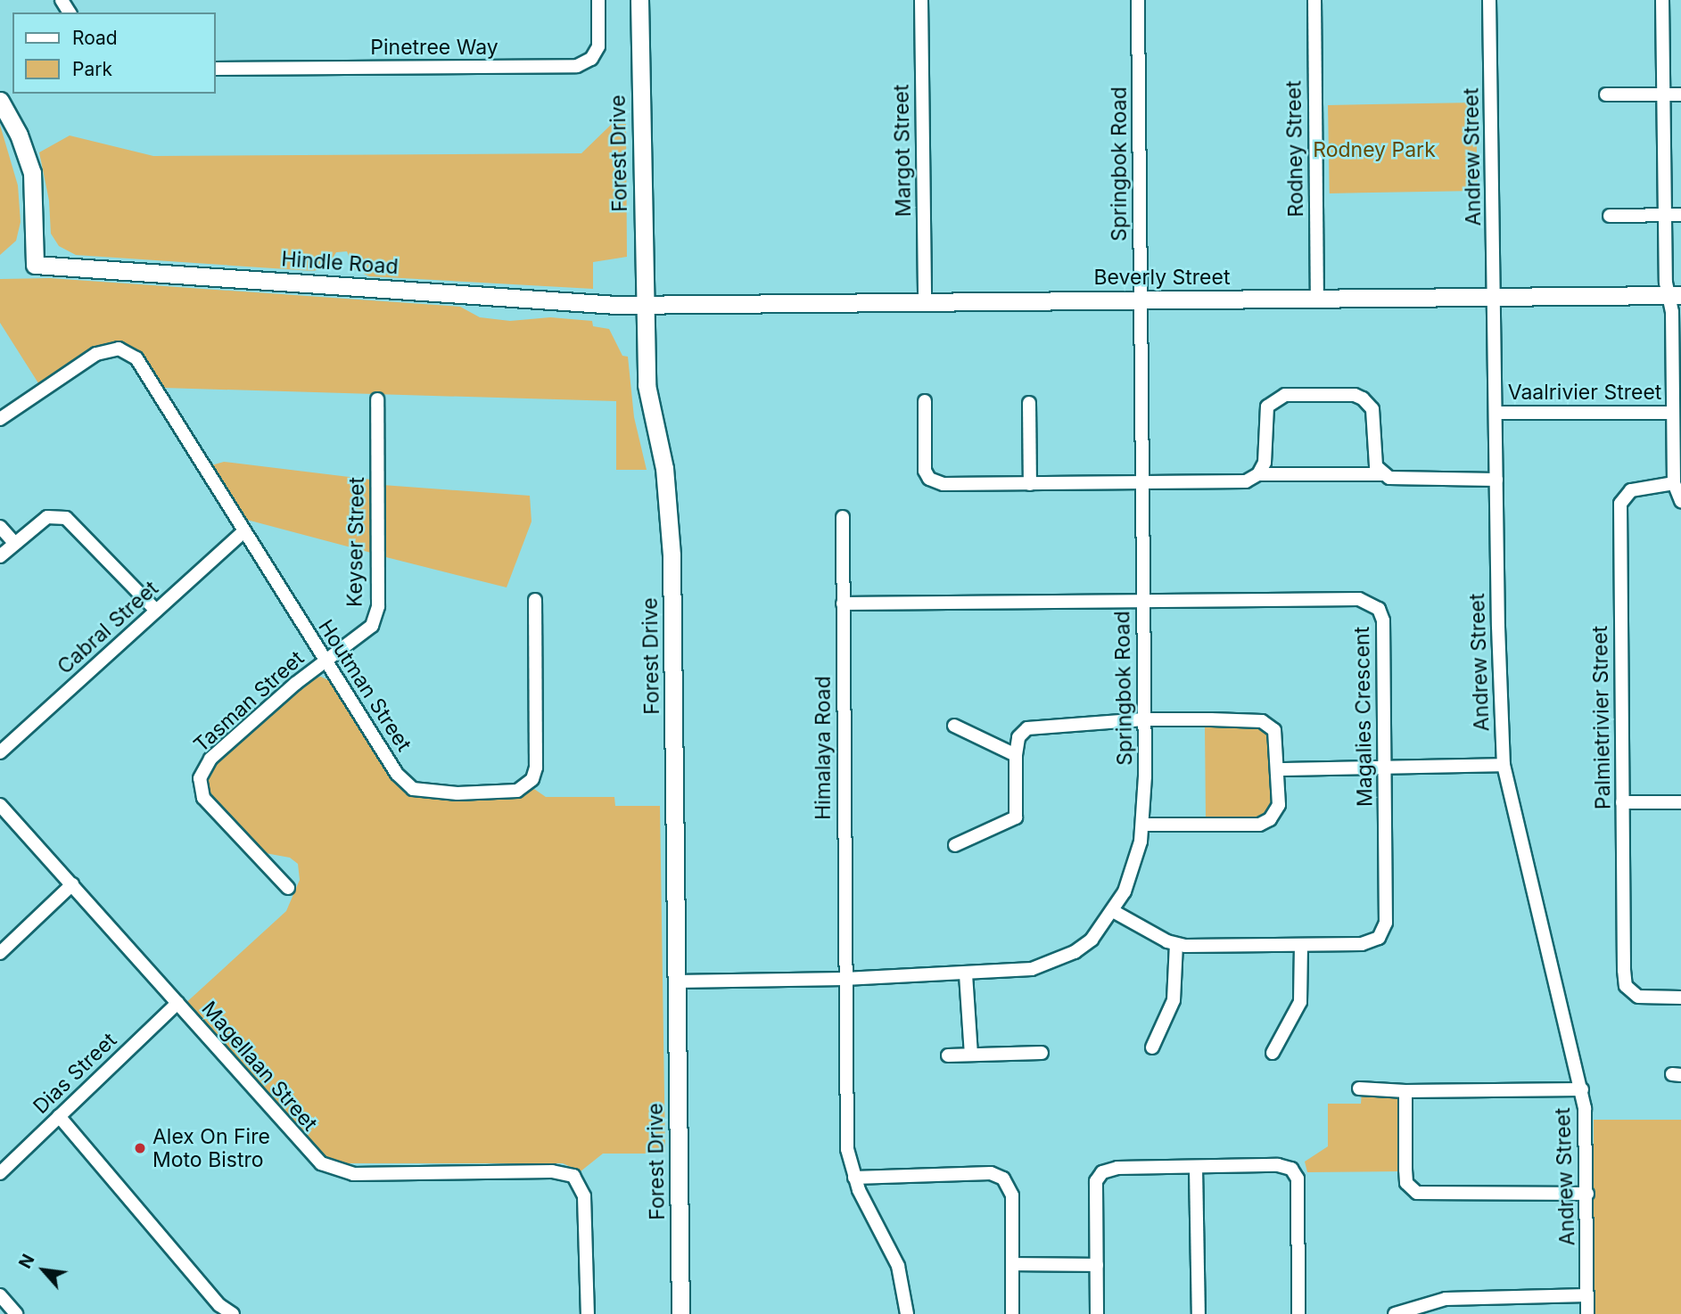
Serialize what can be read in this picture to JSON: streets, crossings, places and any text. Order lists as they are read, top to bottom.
{
  "streets": {
    "street": [
      "Pinetree Way",
      "Rodney Street",
      "Margot Street",
      "Forest Drive",
      "Andrew Street",
      "Springbok Road",
      "Hindle Road",
      "Beverly Street",
      "Vaalrivier Street",
      "Keyser Street",
      "Cabral Street",
      "Houtman Street",
      "Tasman Street",
      "Magalies Crescent",
      "Palmietrivier Street",
      "Himalaya Road",
      "Magellaan Street",
      "Dias Street"
    ]
  },
  "crossings": [
    ["Rodney Street", "Beverly Street"],
    ["Margot Street", "Beverly Street"],
    ["Forest Drive", "Springbok Road"],
    ["Forest Drive", "Hindle Road"],
    ["Forest Drive", "Beverly Street"],
    ["Andrew Street", "Beverly Street"],
    ["Andrew Street", "Vaalrivier Street"],
    ["Springbok Road", "Beverly Street"],
    ["Springbok Road", "Magalies Crescent"],
    ["Springbok Road", "Himalaya Road"],
    ["Hindle Road", "Beverly Street"],
    ["Keyser Street", "Houtman Street"],
    ["Keyser Street", "Tasman Street"],
    ["Cabral Street", "Houtman Street"],
    ["Houtman Street", "Tasman Street"],
    ["Magalies Crescent", "Himalaya Road"],
    ["Magellaan Street", "Dias Street"]
  ],
  "parks": ["Rodney Park"],
  "places": ["Alex On Fire Moto Bistro"],
  "legend": ["Road", "Park"],
  "north": "top left"
}
